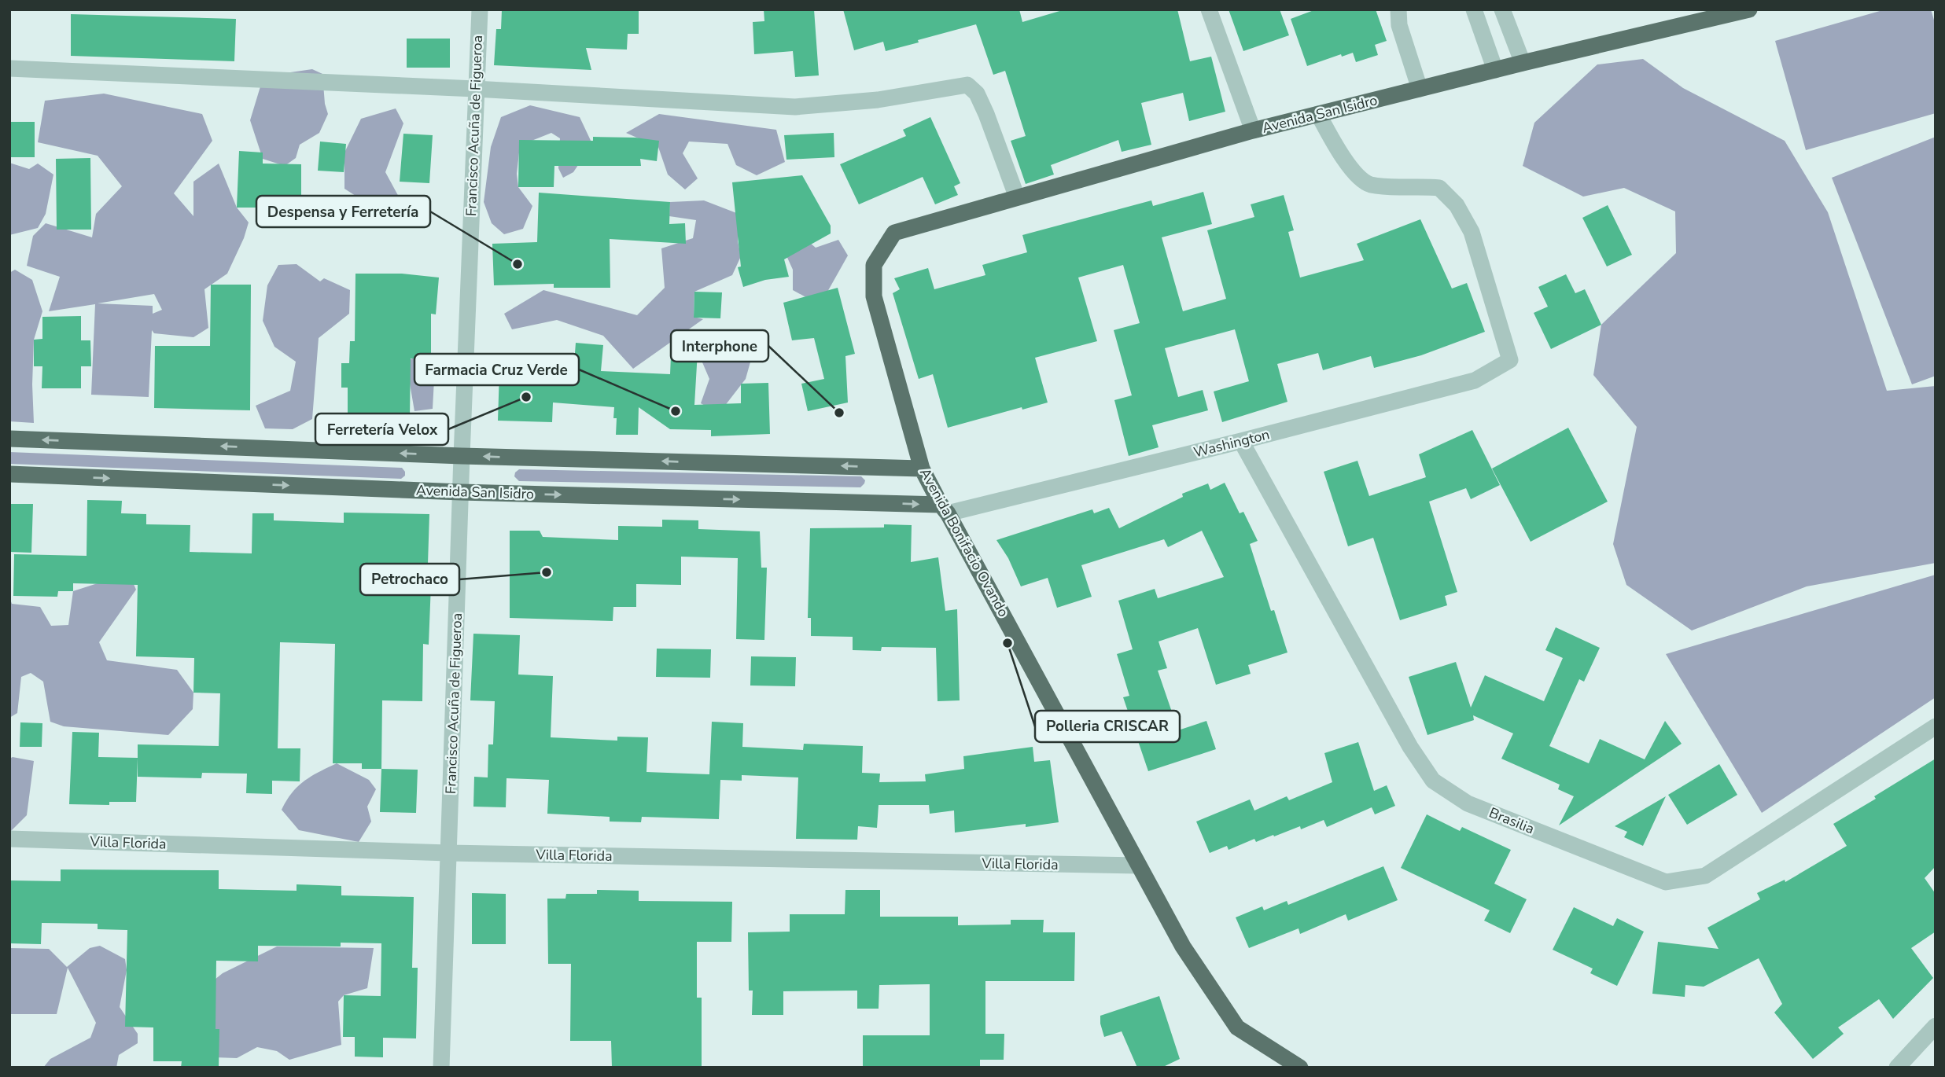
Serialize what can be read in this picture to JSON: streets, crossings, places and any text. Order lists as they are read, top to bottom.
{
  "streets": {
    "main road": ["Avenida San Isidro", "Avenida Bonifacio Ovando"],
    "street": [
      "Francisco Acuña de Figueroa",
      "Washington",
      "Brasilia",
      "Villa Florida"
    ]
  },
  "crossings": [
    ["Avenida San Isidro", "Francisco Acuña de Figueroa"],
    ["Avenida San Isidro", "Washington"],
    ["Avenida San Isidro", "Avenida Bonifacio Ovando"],
    ["Francisco Acuña de Figueroa", "Villa Florida"],
    ["Washington", "Avenida Bonifacio Ovando"],
    ["Washington", "Brasilia"],
    ["Avenida Bonifacio Ovando", "Villa Florida"]
  ],
  "places": [
    "Despensa y Ferretería",
    "Ferretería Velox",
    "Farmacia Cruz Verde",
    "Interphone",
    "Petrochaco",
    "Polleria CRISCAR"
  ]
}
